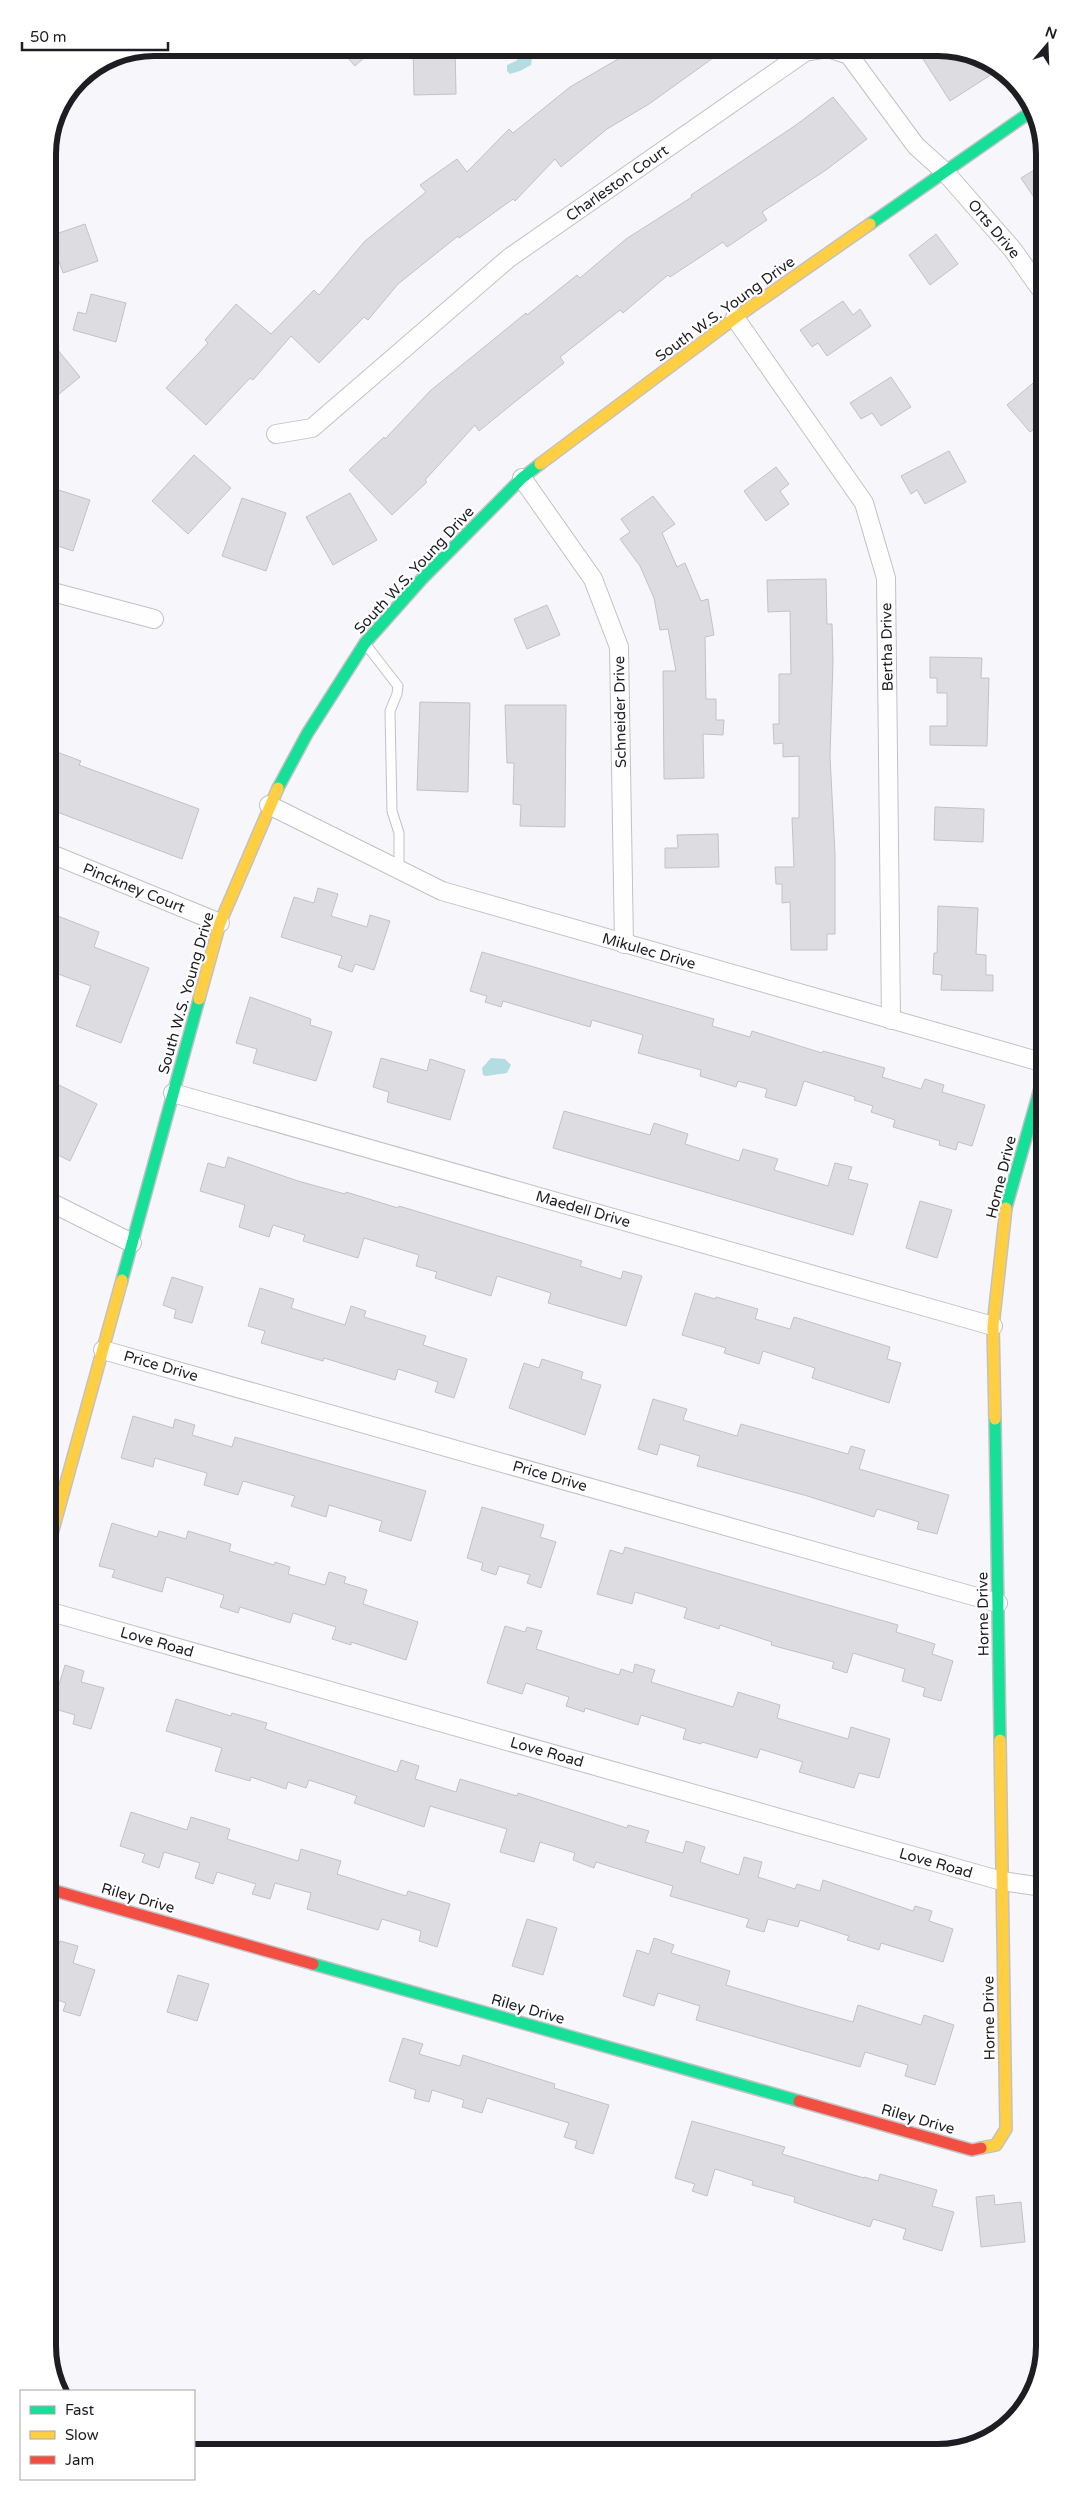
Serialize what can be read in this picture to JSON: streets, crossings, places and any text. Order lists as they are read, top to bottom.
{
  "streets": {
    "street": [
      "Charleston Court",
      "Orts Drive",
      "South W.S. Young Drive",
      "Bertha Drive",
      "Schneider Drive",
      "Pinckney Court",
      "Mikulec Drive",
      "Horne Drive",
      "Maedell Drive",
      "Price Drive",
      "Love Road",
      "Riley Drive"
    ]
  },
  "crossings": [
    ["Charleston Court", "Orts Drive"],
    ["Charleston Court", "South W.S. Young Drive"],
    ["Orts Drive", "South W.S. Young Drive"],
    ["South W.S. Young Drive", "Bertha Drive"],
    ["South W.S. Young Drive", "Schneider Drive"],
    ["South W.S. Young Drive", "Pinckney Court"],
    ["South W.S. Young Drive", "Mikulec Drive"],
    ["South W.S. Young Drive", "Maedell Drive"],
    ["South W.S. Young Drive", "Price Drive"],
    ["Bertha Drive", "Mikulec Drive"],
    ["Schneider Drive", "Mikulec Drive"],
    ["Horne Drive", "Maedell Drive"],
    ["Horne Drive", "Price Drive"],
    ["Horne Drive", "Love Road"],
    ["Horne Drive", "Riley Drive"]
  ],
  "legend": ["Fast", "Slow", "Jam"],
  "scale_bar": "50 m",
  "north": "top"
}
